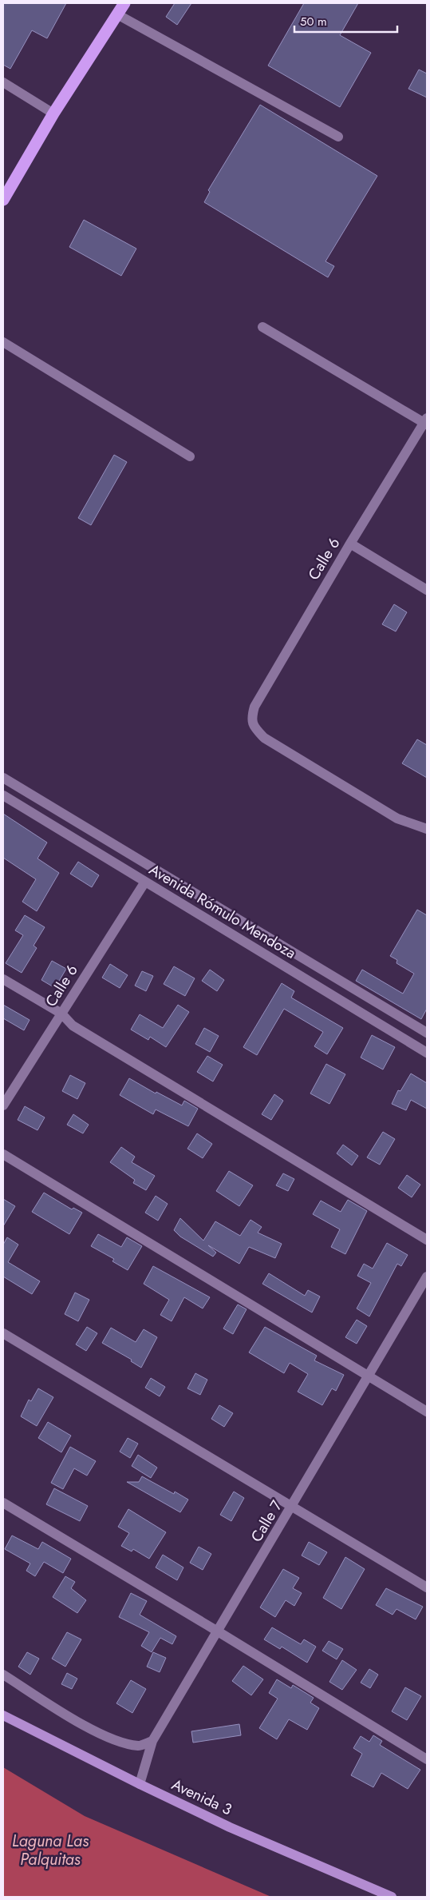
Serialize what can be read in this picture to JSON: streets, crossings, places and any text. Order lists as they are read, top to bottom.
{
  "streets": {
    "main road": ["Avenida 3"],
    "street": ["Calle 6", "Avenida Rómulo Mendoza", "Calle 7"]
  },
  "crossings": [
    ["Calle 6", "Avenida Rómulo Mendoza"],
    ["Calle 7", "Avenida 3"]
  ],
  "water": ["Laguna Las Palquitas"],
  "scale_bar": "50 m"
}
